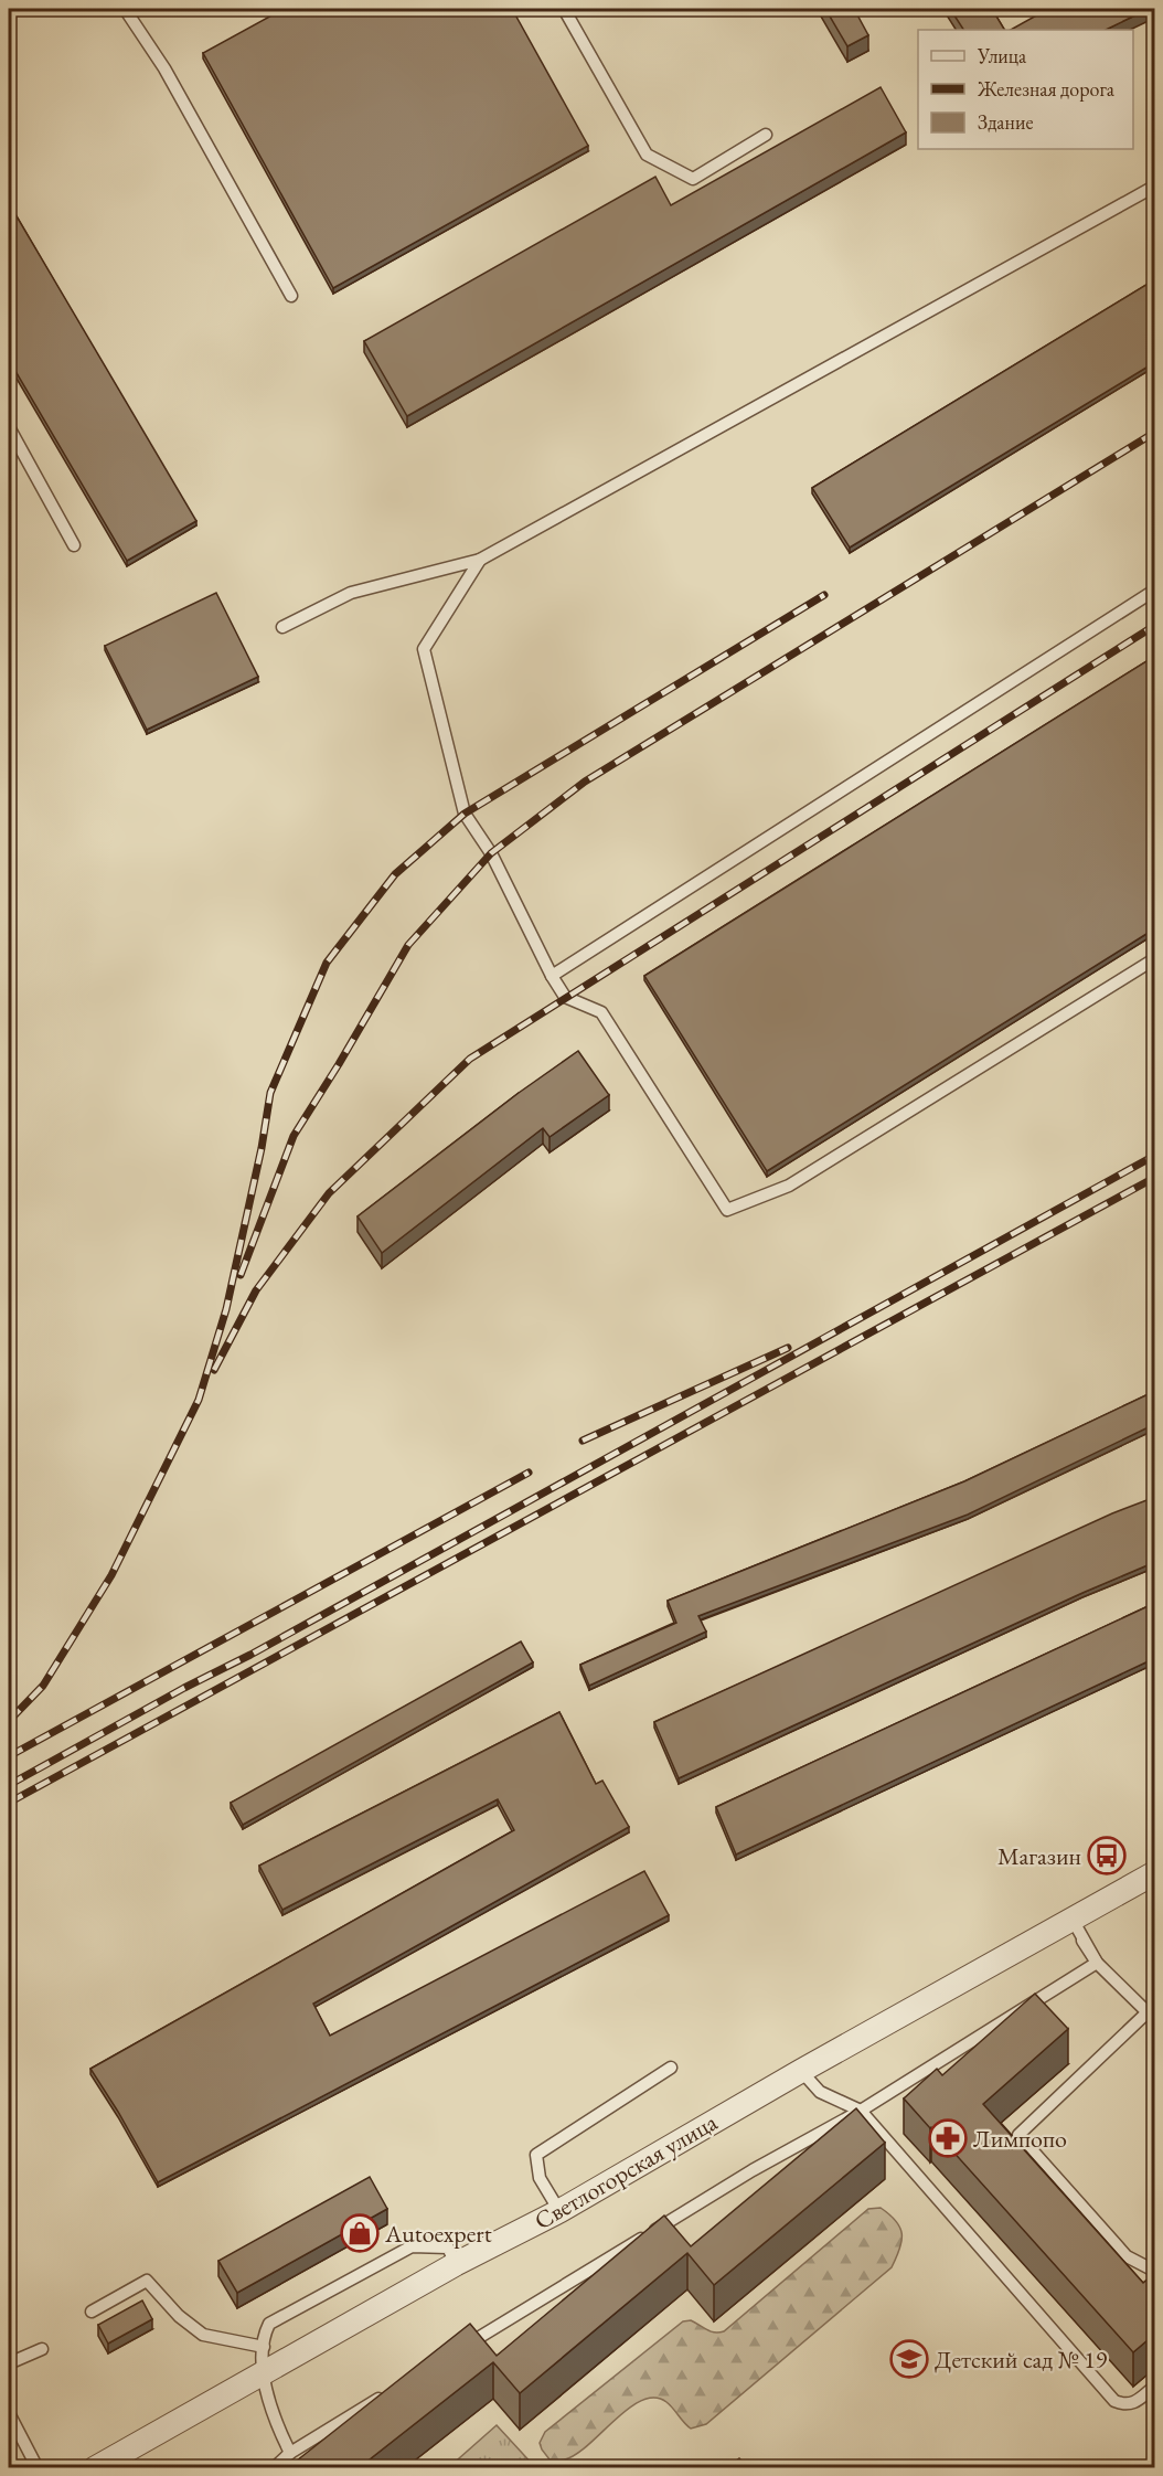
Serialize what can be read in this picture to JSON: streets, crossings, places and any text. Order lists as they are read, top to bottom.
{
  "streets": {
    "street": ["Светлогорская улица"]
  },
  "places": {
    "bus stop": ["Магазин"],
    "pharmacy": ["Лимпопо"],
    "shop": ["Autoexpert"],
    "school or university": ["Детский сад № 19"]
  },
  "legend": ["Улица", "Железная дорога", "Здание"]
}
